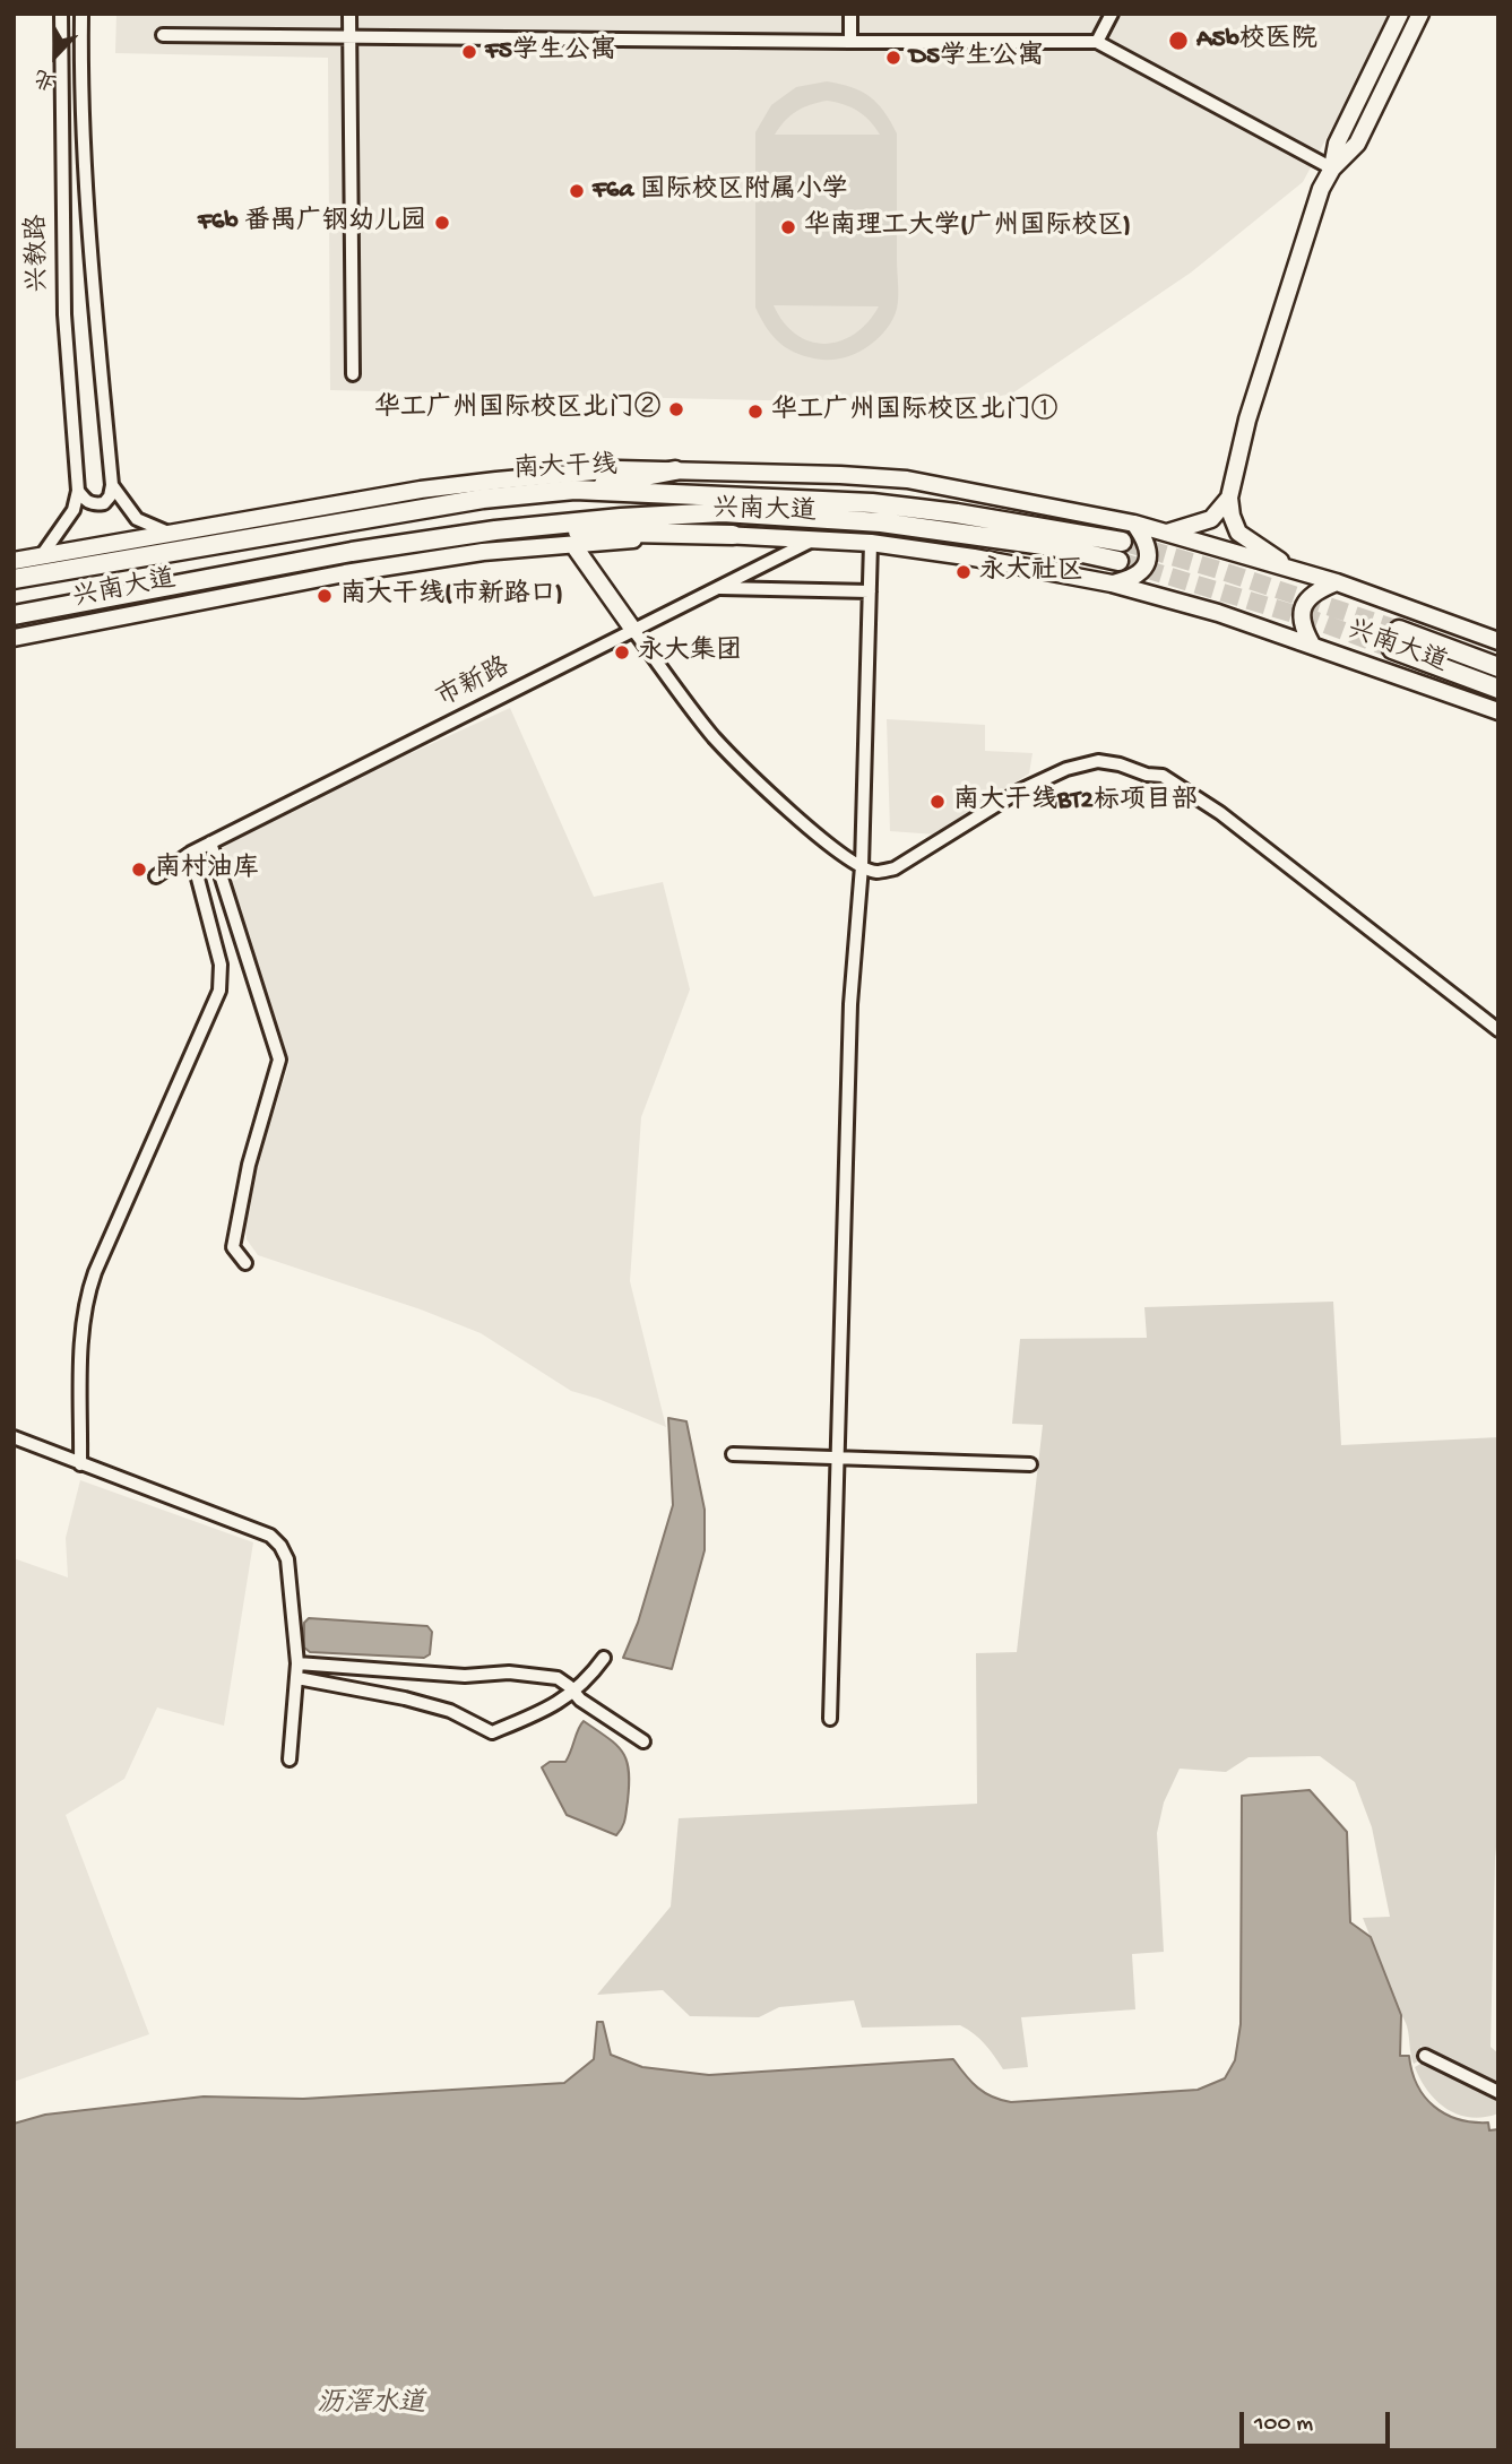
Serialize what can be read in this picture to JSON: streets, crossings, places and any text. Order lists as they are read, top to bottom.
{
  "streets": {
    "highway": ["南大干线"],
    "main road": ["兴南大道"],
    "street": ["兴教路", "市新路"]
  },
  "crossings": [
    ["兴南大道", "市新路"]
  ],
  "water": ["沥滘水道"],
  "places": [
    "A5b校医院",
    "F5学生公寓",
    "D5学生公寓",
    "F6a 国际校区附属小学",
    "F6b 番禺广钢幼儿园",
    "华南理工大学(广州国际校区)",
    "华工广州国际校区北门②",
    "华工广州国际校区北门①",
    "永大社区",
    "南大干线(市新路口)",
    "永大集团",
    "南大干线BT2标项目部",
    "南村油库"
  ],
  "scale_bar": "100 m",
  "north": "bottom left"
}
